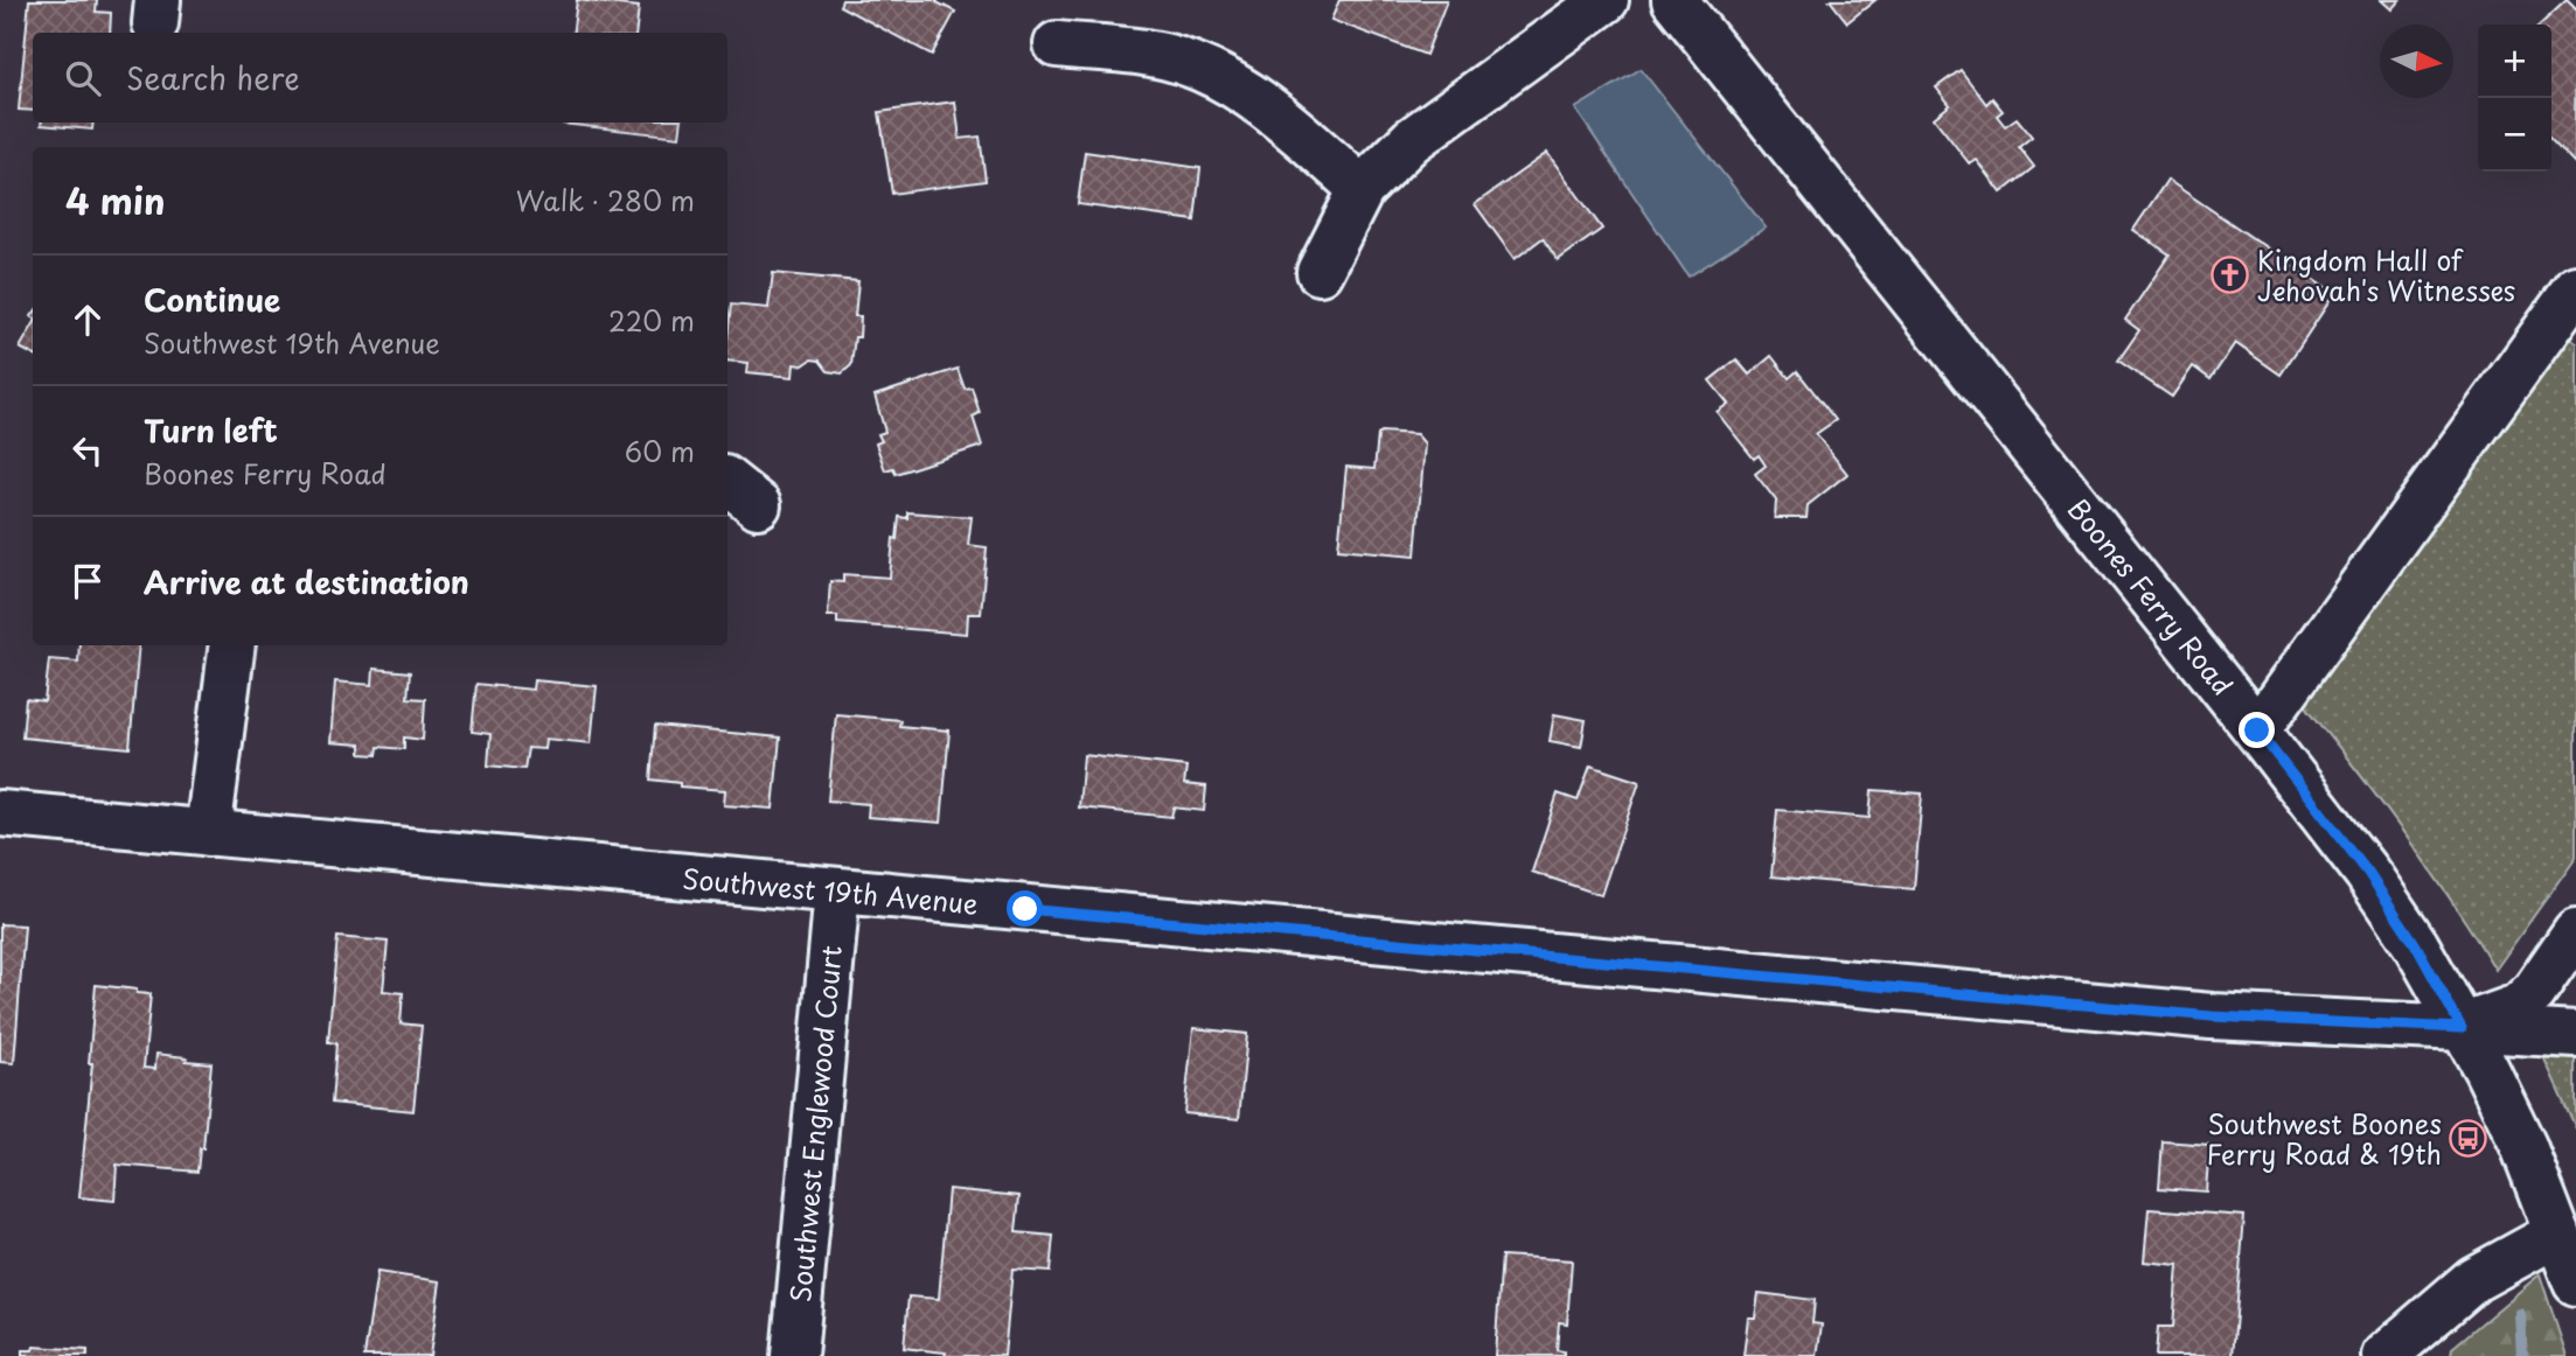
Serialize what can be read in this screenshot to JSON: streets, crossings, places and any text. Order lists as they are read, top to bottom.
{
  "streets": {
    "street": ["Boones Ferry Road", "Southwest 19th Avenue", "Southwest Englewood Court"]
  },
  "crossings": [
    ["Boones Ferry Road", "Southwest 19th Avenue"],
    ["Southwest 19th Avenue", "Southwest Englewood Court"]
  ],
  "places": {
    "church": ["Kingdom Hall of Jehovah's Witnesses"],
    "bus stop": ["Southwest Boones Ferry Road & 19th"]
  },
  "north": "right",
  "page": {
    "map_buttons": ["+", "−"],
    "search": "Search here",
    "heading": ["4 min", "Walk · 280 m"],
    "list": [
      ["Continue", "Southwest 19th Avenue", "220 m"],
      ["Turn left", "Boones Ferry Road", "60 m"],
      "Arrive at destination"
    ]
  }
}
